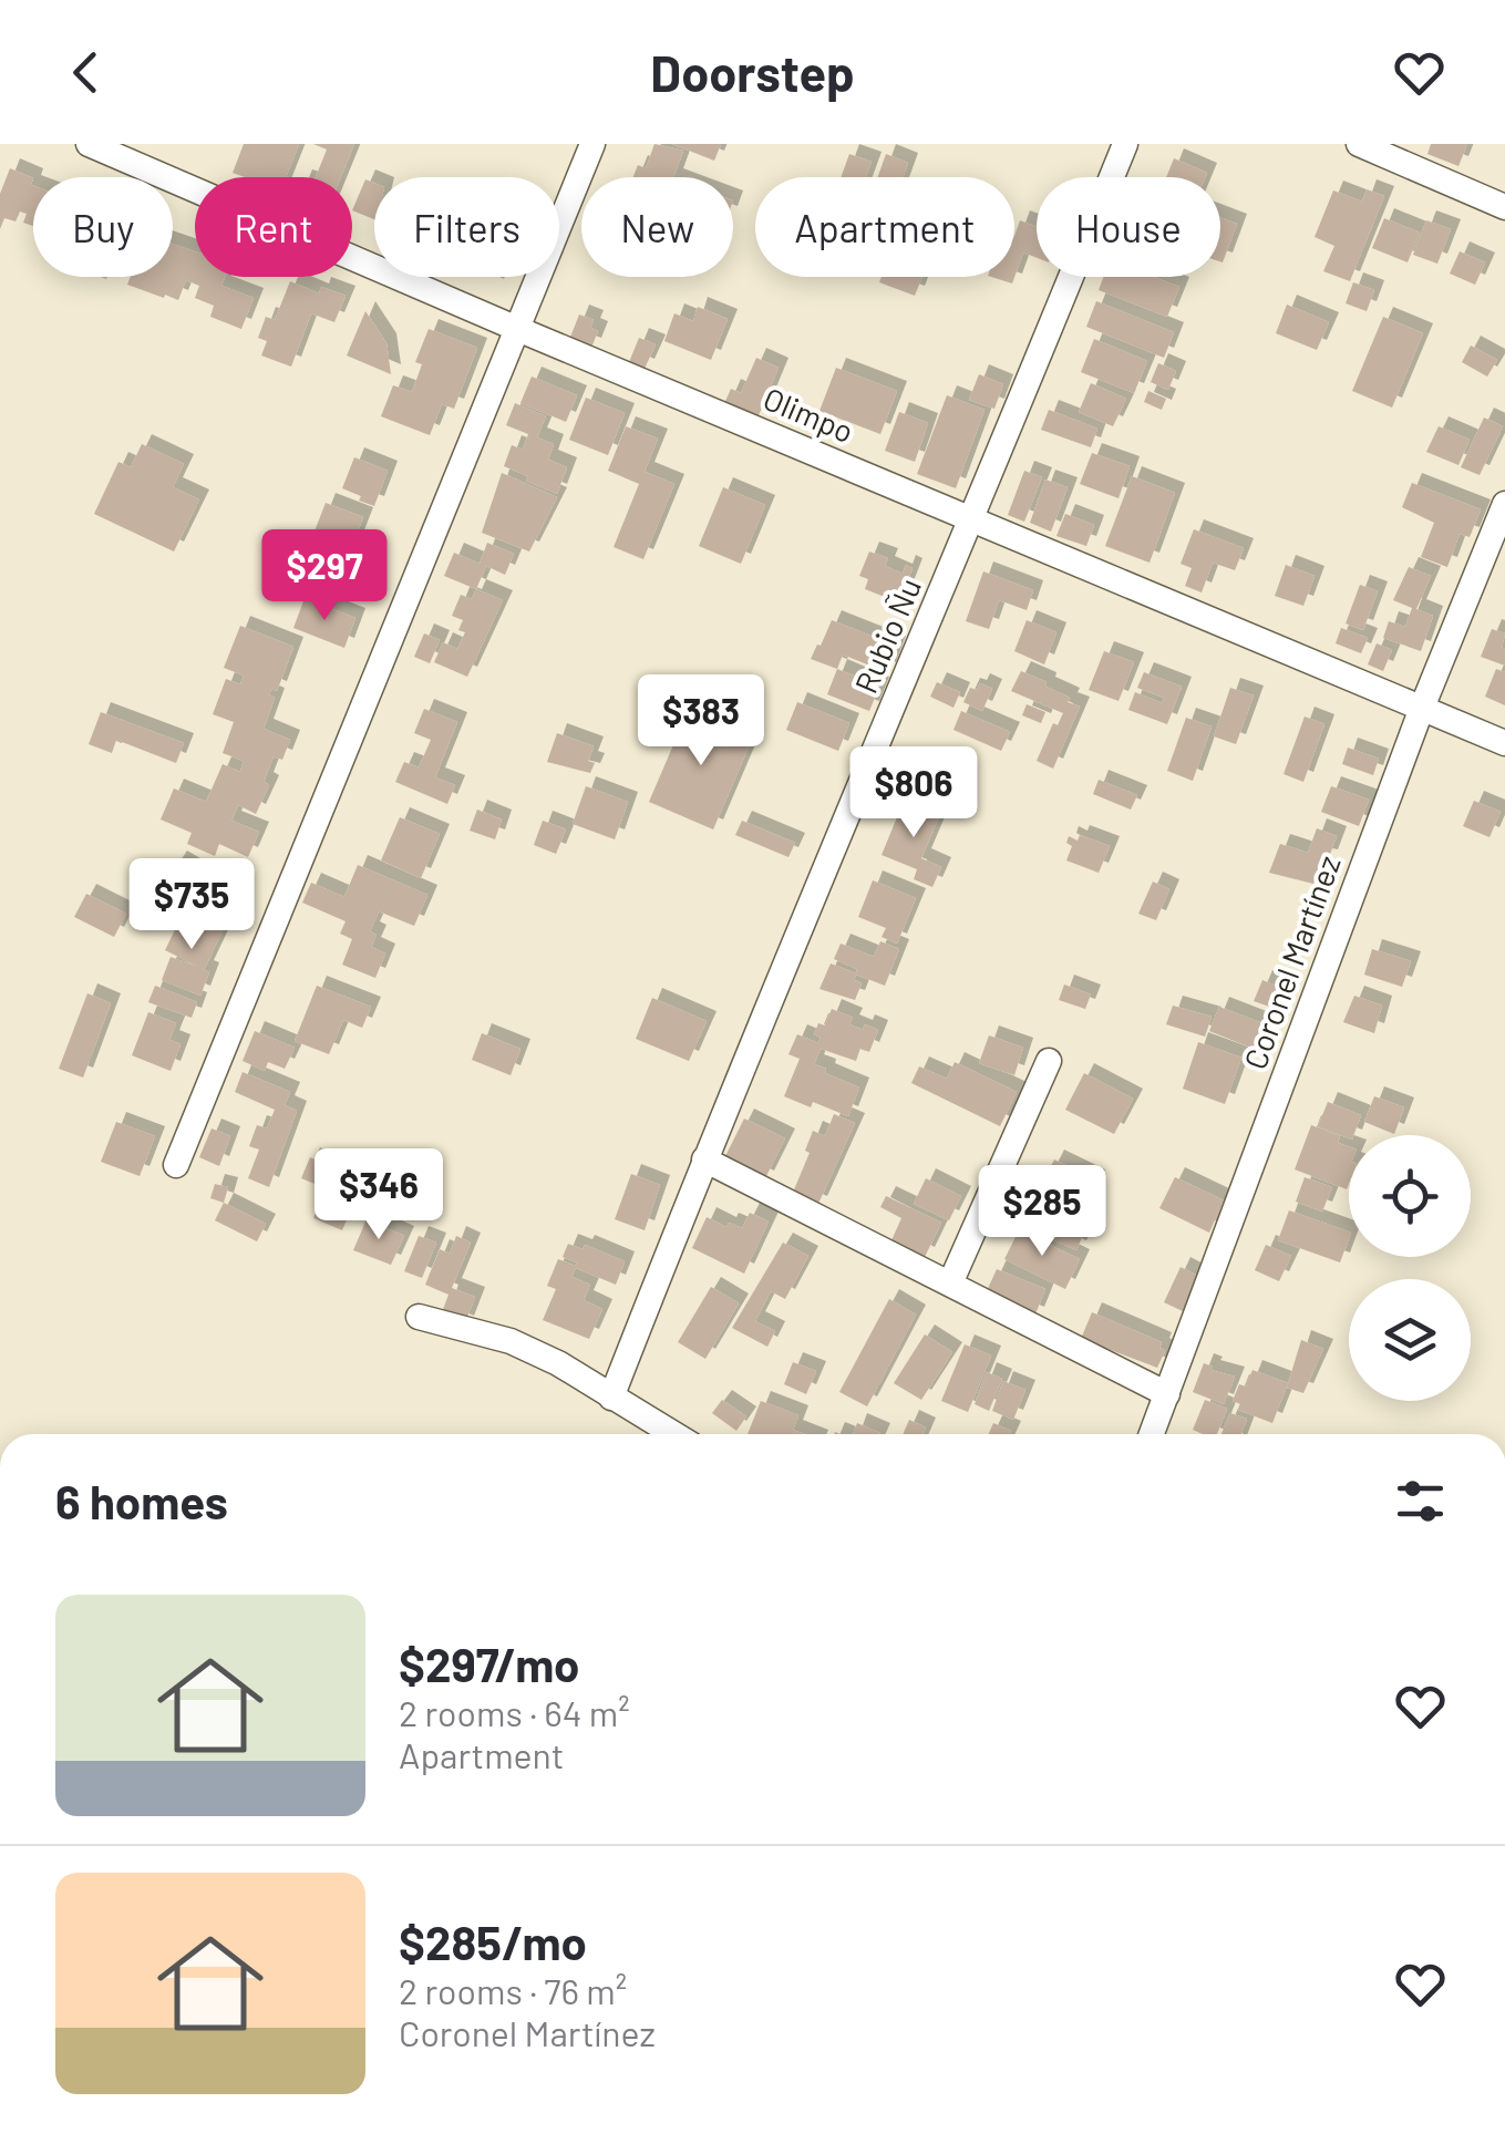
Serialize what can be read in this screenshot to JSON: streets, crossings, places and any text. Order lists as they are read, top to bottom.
{
  "streets": {
    "street": ["Olimpo", "Rubio Ñu", "Coronel Martínez"]
  },
  "crossings": [
    ["Olimpo", "Rubio Ñu"],
    ["Olimpo", "Coronel Martínez"]
  ],
  "page": {
    "header": "Doorstep",
    "chip": [
      "Buy",
      "Rent",
      "Filters",
      "New",
      "Apartment",
      "House"
    ],
    "price": [
      "$297",
      "$383",
      "$806",
      "$735",
      "$346",
      "$285"
    ],
    "heading": "6 homes",
    "list": [
      {
        "name": "$297/mo",
        "note": "2 rooms · 64 m² · Apartment"
      },
      {
        "name": "$285/mo",
        "note": "2 rooms · 76 m² · Coronel Martínez"
      }
    ]
  }
}
